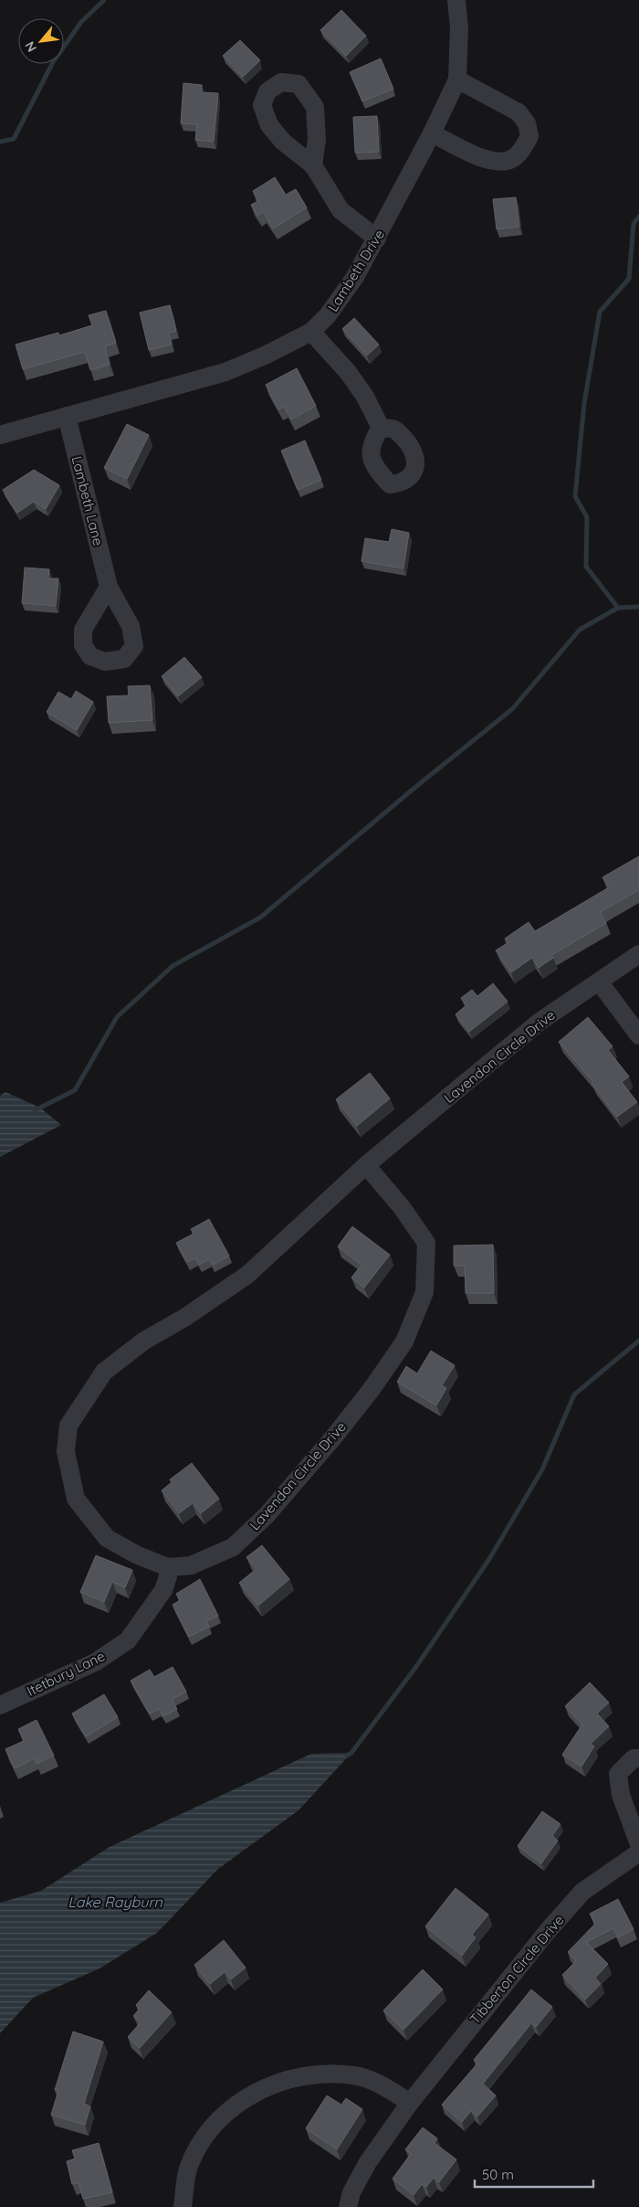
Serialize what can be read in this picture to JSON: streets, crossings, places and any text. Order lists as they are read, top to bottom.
{
  "streets": {
    "street": [
      "Lambeth Drive",
      "Lambeth Lane",
      "Lavendon Circle Drive",
      "Itetbury Lane",
      "Tibberton Circle Drive"
    ]
  },
  "crossings": [
    ["Lambeth Drive", "Lambeth Lane"],
    ["Lavendon Circle Drive", "Itetbury Lane"]
  ],
  "water": ["Lake Rayburn"],
  "scale_bar": "50 m",
  "north": "bottom left"
}
